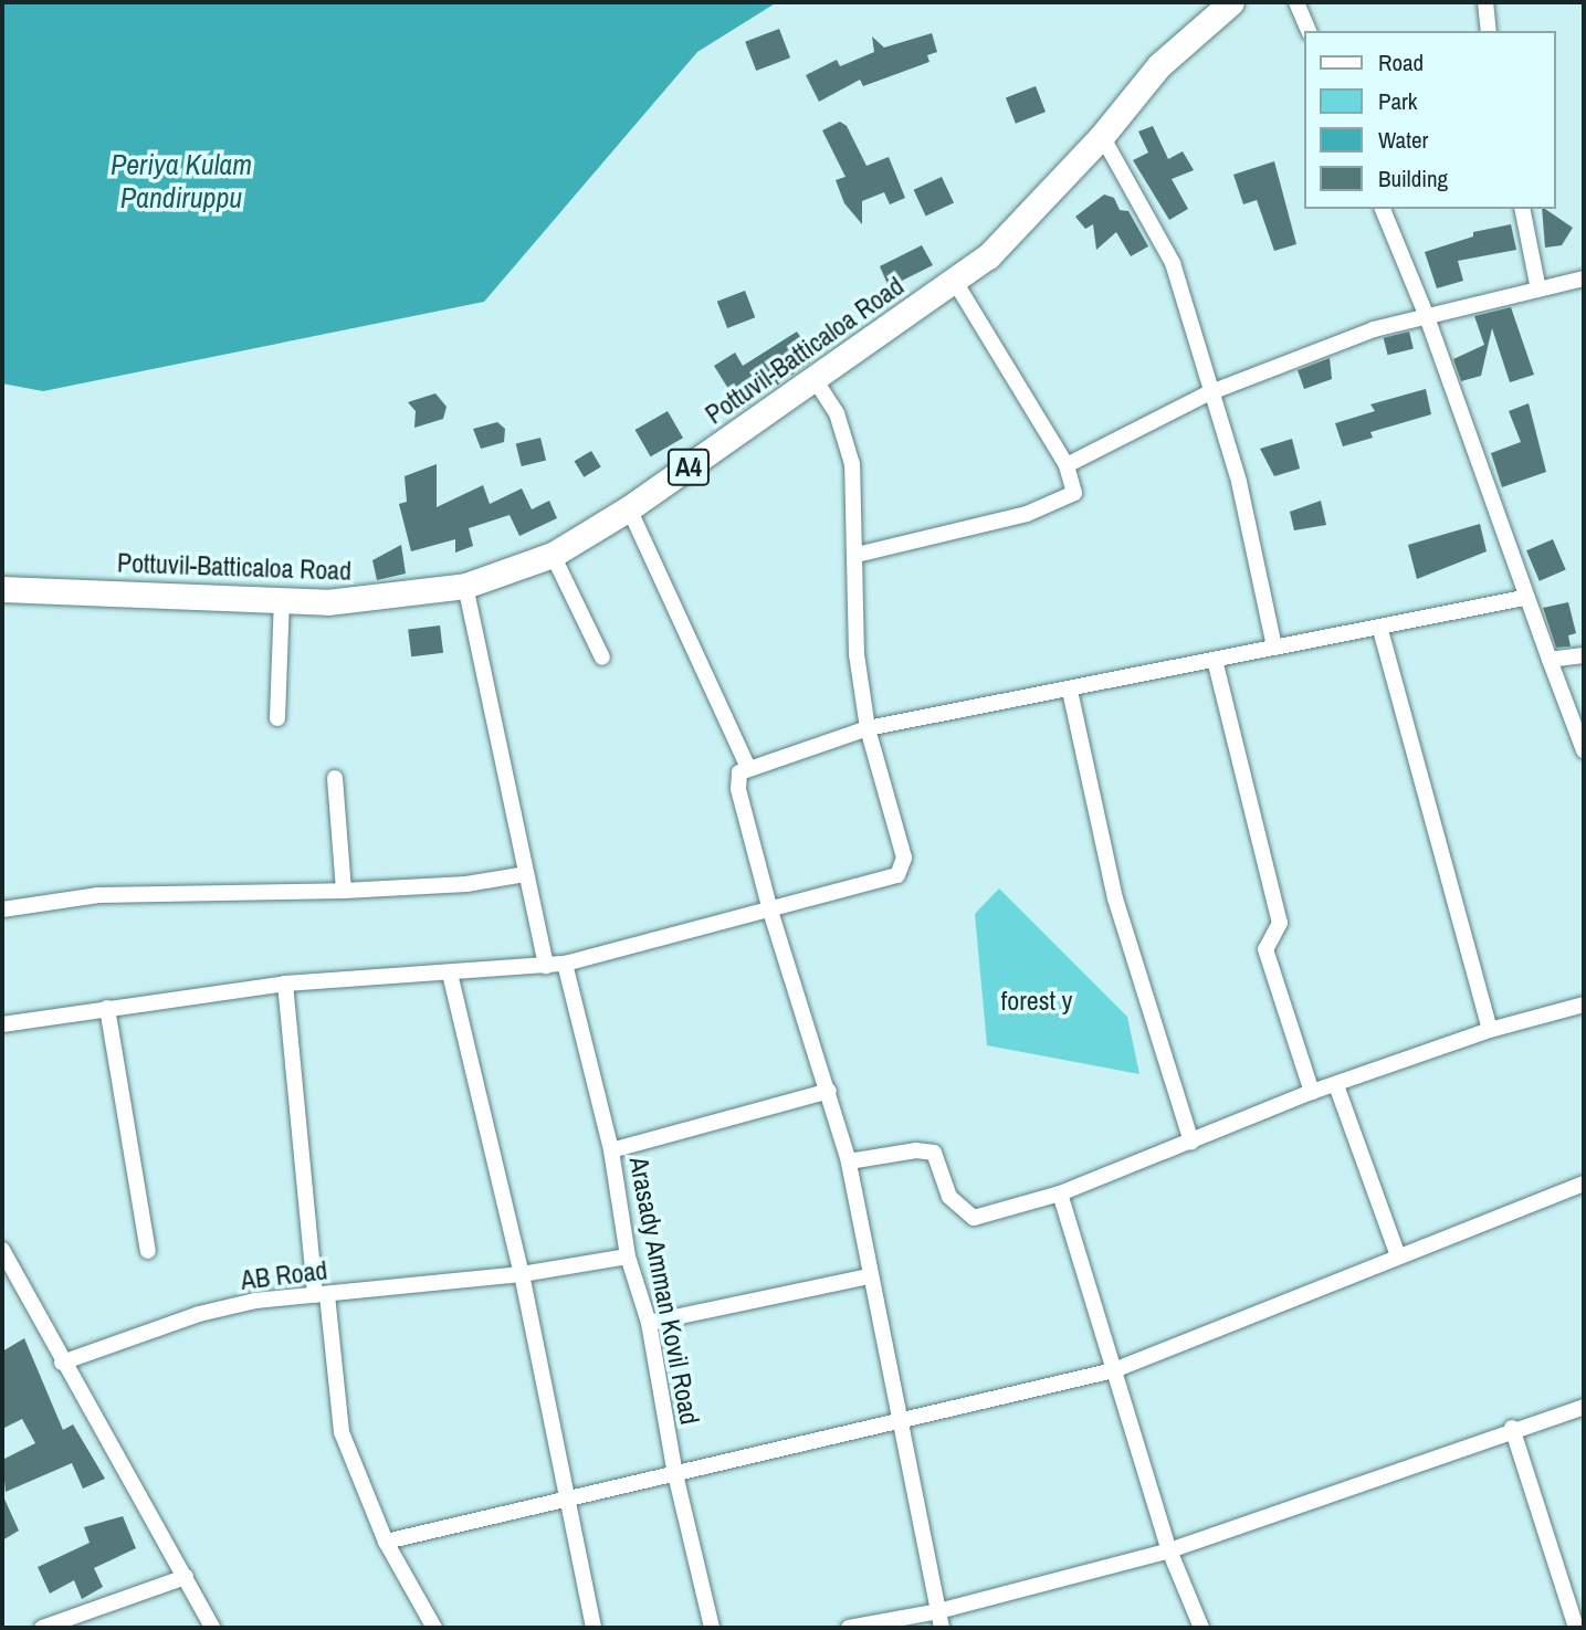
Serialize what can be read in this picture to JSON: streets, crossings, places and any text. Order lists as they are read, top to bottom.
{
  "streets": {
    "highway": ["Pottuvil-Batticaloa Road", "A4"],
    "street": ["AB Road", "Arasady Amman Kovil Road"]
  },
  "crossings": [
    ["AB Road", "Arasady Amman Kovil Road"]
  ],
  "water": ["Periya Kulam Pandiruppu"],
  "parks": ["forest y"],
  "legend": [
    "Road",
    "Park",
    "Water",
    "Building"
  ]
}
